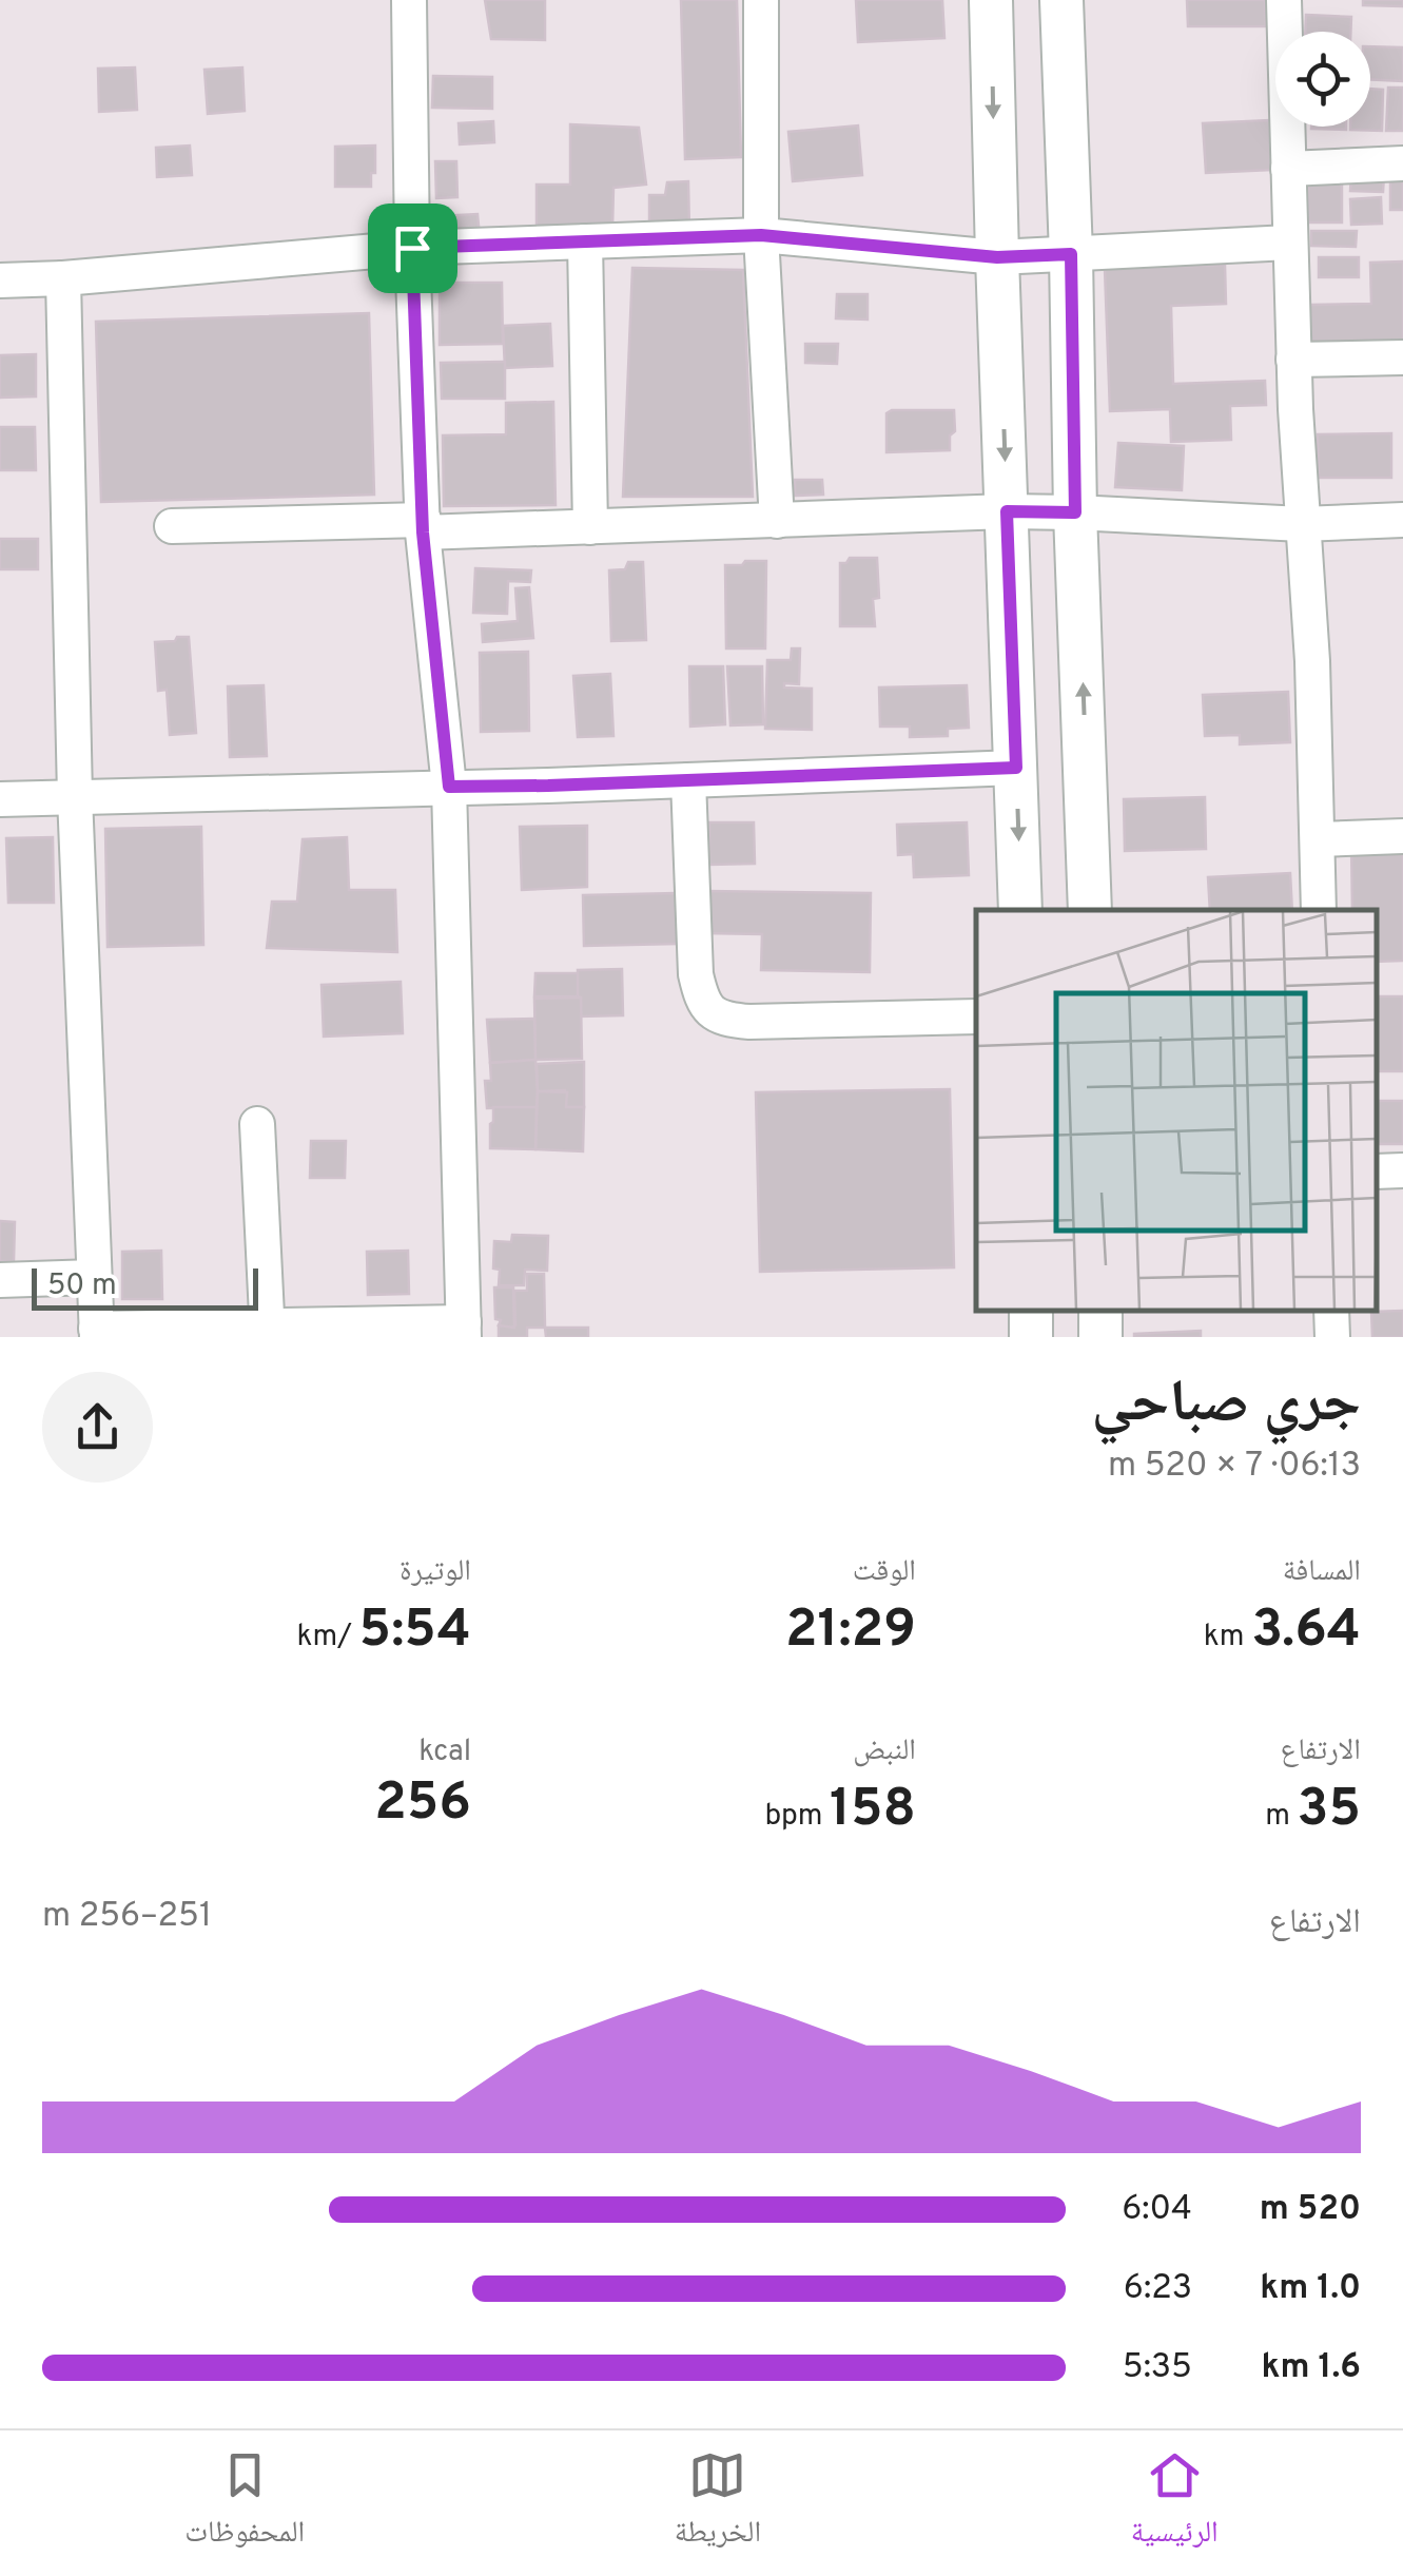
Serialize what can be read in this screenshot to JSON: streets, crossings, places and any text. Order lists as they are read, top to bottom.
{
  "scale_bar": "50 m",
  "page": {
    "scale": "50 m",
    "heading": ["جري صباحي", "06:13 · 7 × 520 m"],
    "stats": [
      ["المسافة", "3.64 km"],
      ["الوقت", "21:29"],
      ["الوتيرة", "5:54 /km"],
      ["الارتفاع", "35 m"],
      ["النبض", "158 bpm"],
      ["kcal", "256"]
    ],
    "chart": ["الارتفاع", "251–256 m"],
    "list": [
      {
        "name": "520 m",
        "note": "6:04"
      },
      {
        "name": "1.0 km",
        "note": "6:23"
      },
      {
        "name": "1.6 km",
        "note": "5:35"
      }
    ],
    "tabs": ["الرئيسية", "الخريطة", "المحفوظات"]
  }
}
